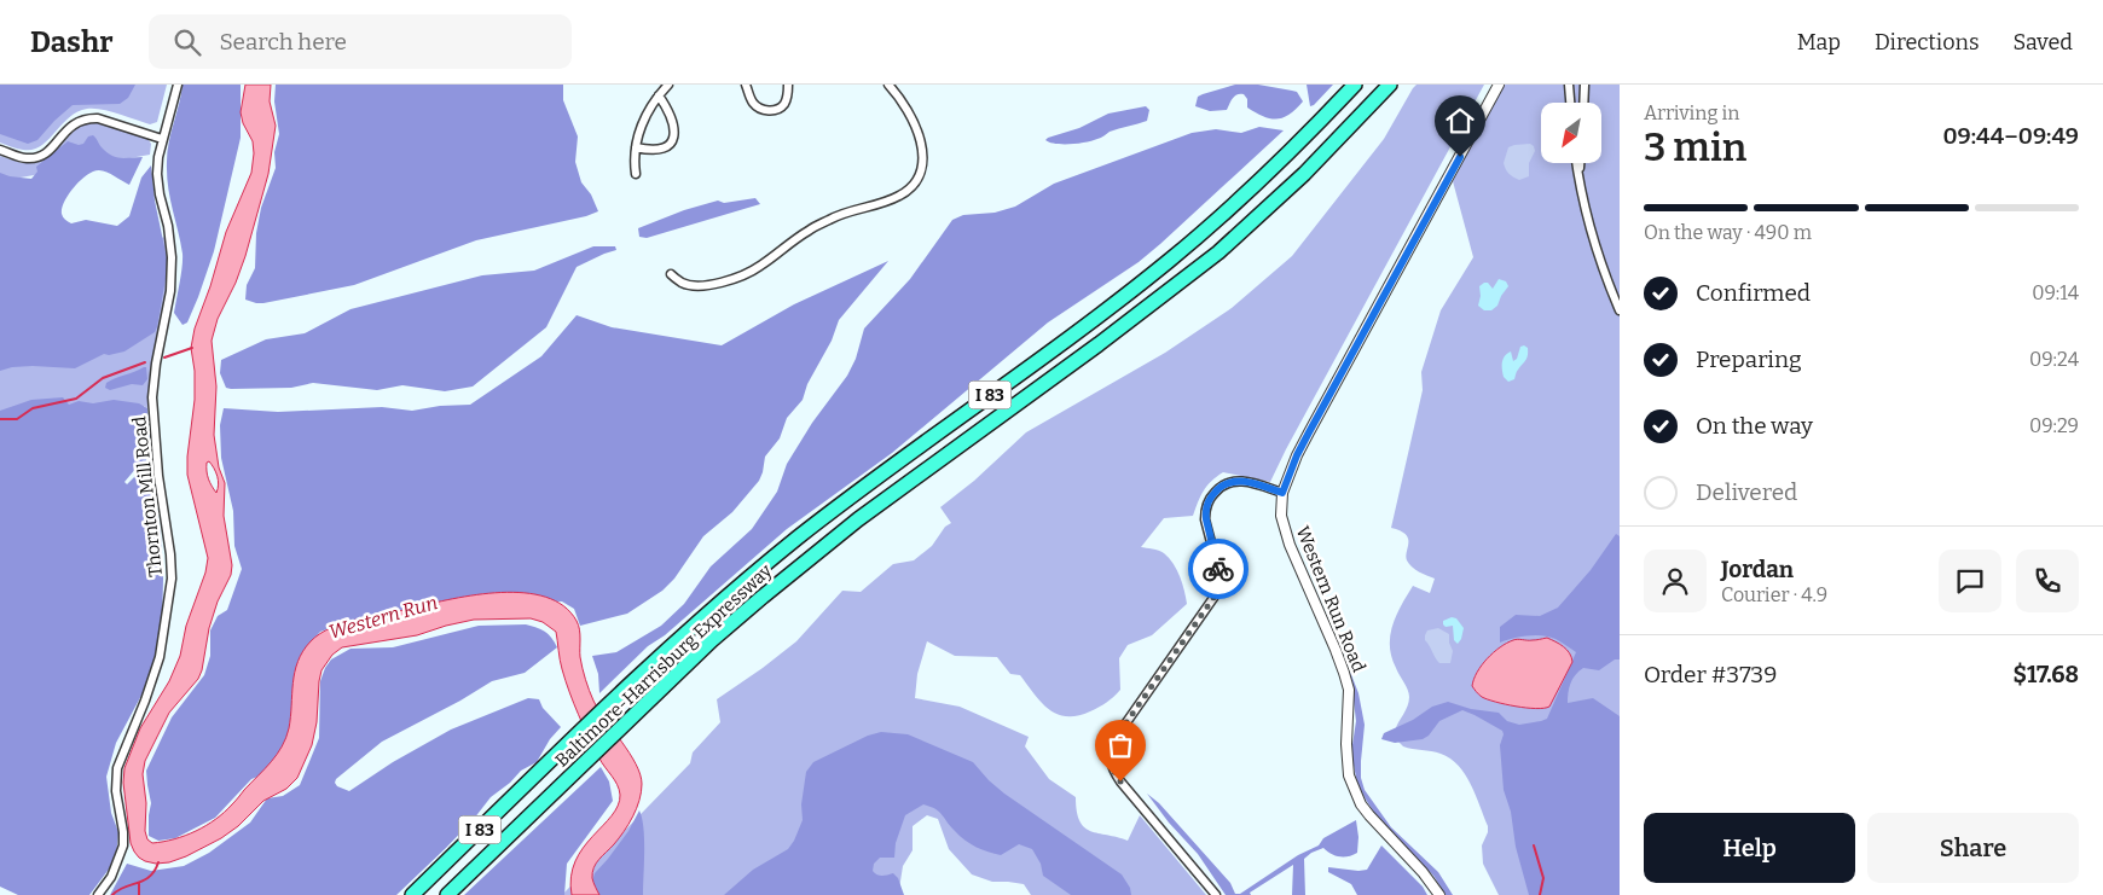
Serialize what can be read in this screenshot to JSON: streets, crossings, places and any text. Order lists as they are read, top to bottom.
{
  "streets": {
    "highway": ["I 83", "Baltimore-Harrisburg Expressway"],
    "street": ["Thornton Mill Road", "Western Run Road"]
  },
  "water": ["Western Run"],
  "north": "bottom left",
  "page": {
    "header": "Dashr",
    "search": "Search here",
    "nav": ["Map", "Directions", "Saved"],
    "heading": ["3 min", "Arriving in", "09:44–09:49"],
    "panel": [
      "Jordan",
      "Courier · 4.9",
      "Order #3739",
      "$17.68"
    ],
    "bar": "On the way · 490 m",
    "list": [
      ["Confirmed", "09:14"],
      ["Preparing", "09:24"],
      ["On the way", "09:29"],
      "Delivered"
    ],
    "buttons": ["Help", "Share"]
  }
}
